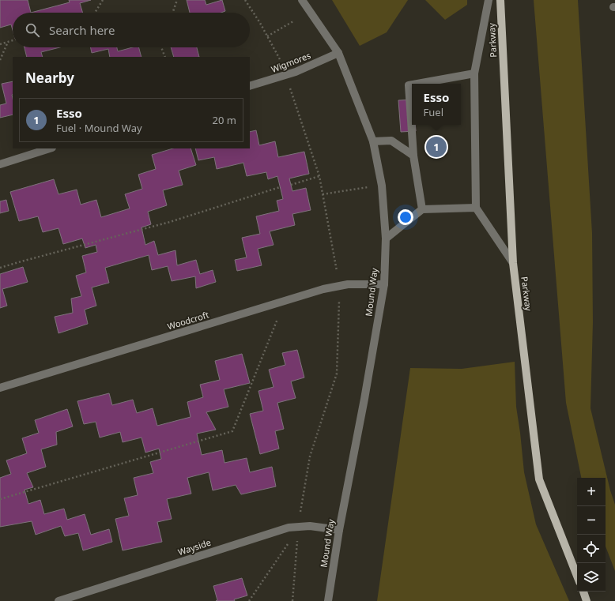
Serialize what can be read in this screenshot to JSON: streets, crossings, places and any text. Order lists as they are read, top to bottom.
{
  "streets": {
    "main road": ["Parkway"],
    "street": [
      "Wigmores",
      "Mound Way",
      "Woodcroft",
      "Wayside"
    ]
  },
  "crossings": [
    ["Wigmores", "Mound Way"],
    ["Mound Way", "Woodcroft"],
    ["Mound Way", "Wayside"]
  ],
  "page": {
    "search": "Search here",
    "heading": "Nearby",
    "popup": ["Esso", "Fuel"],
    "list": [
      {
        "mark": "1",
        "name": "Esso",
        "note": "Fuel · Mound Way",
        "value": "20 m"
      }
    ],
    "pins": "1",
    "map_buttons": ["+", "−"]
  }
}
